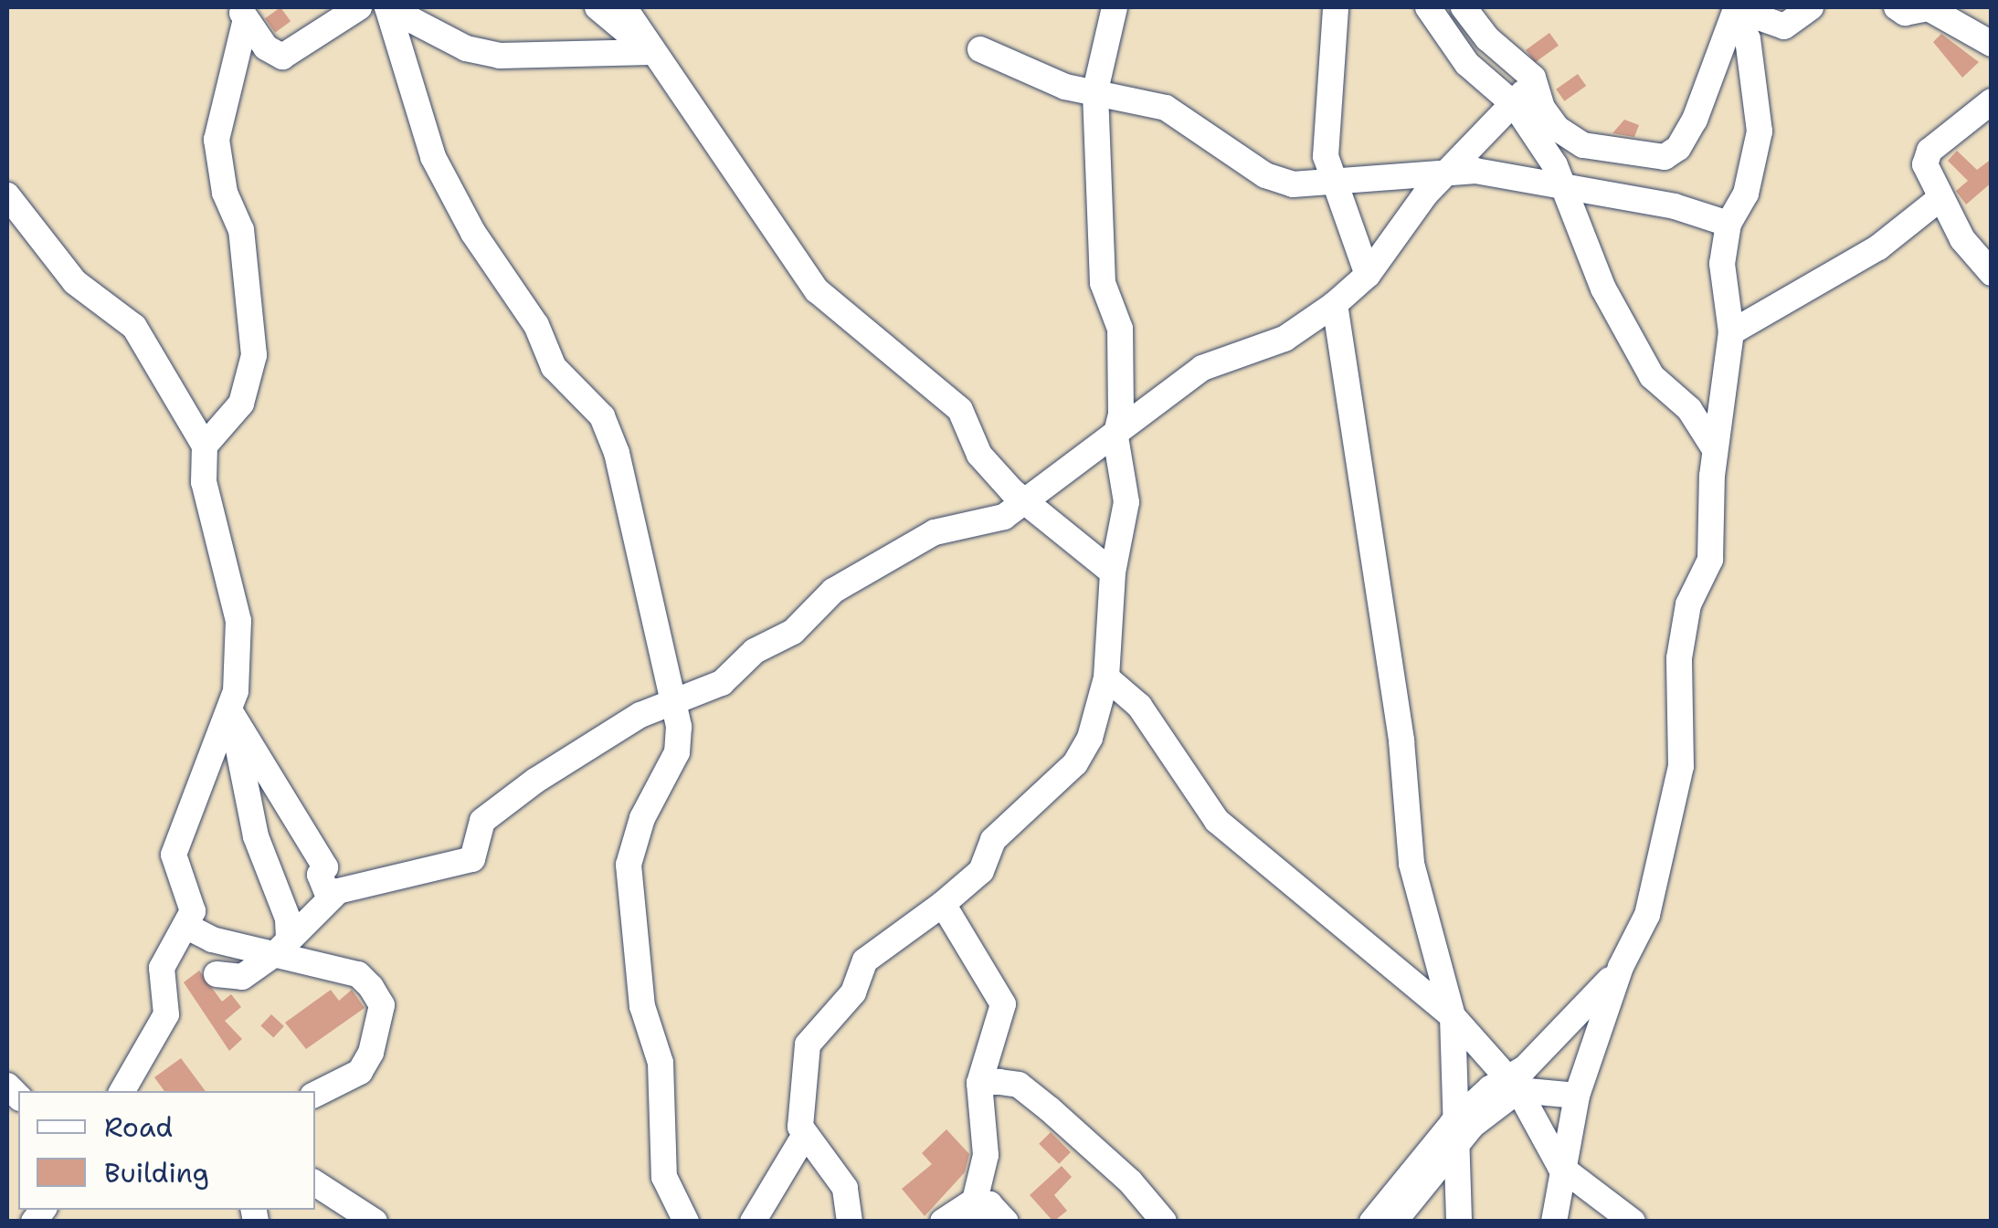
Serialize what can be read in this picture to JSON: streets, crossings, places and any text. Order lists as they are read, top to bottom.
{
  "legend": ["Road", "Building"]
}
